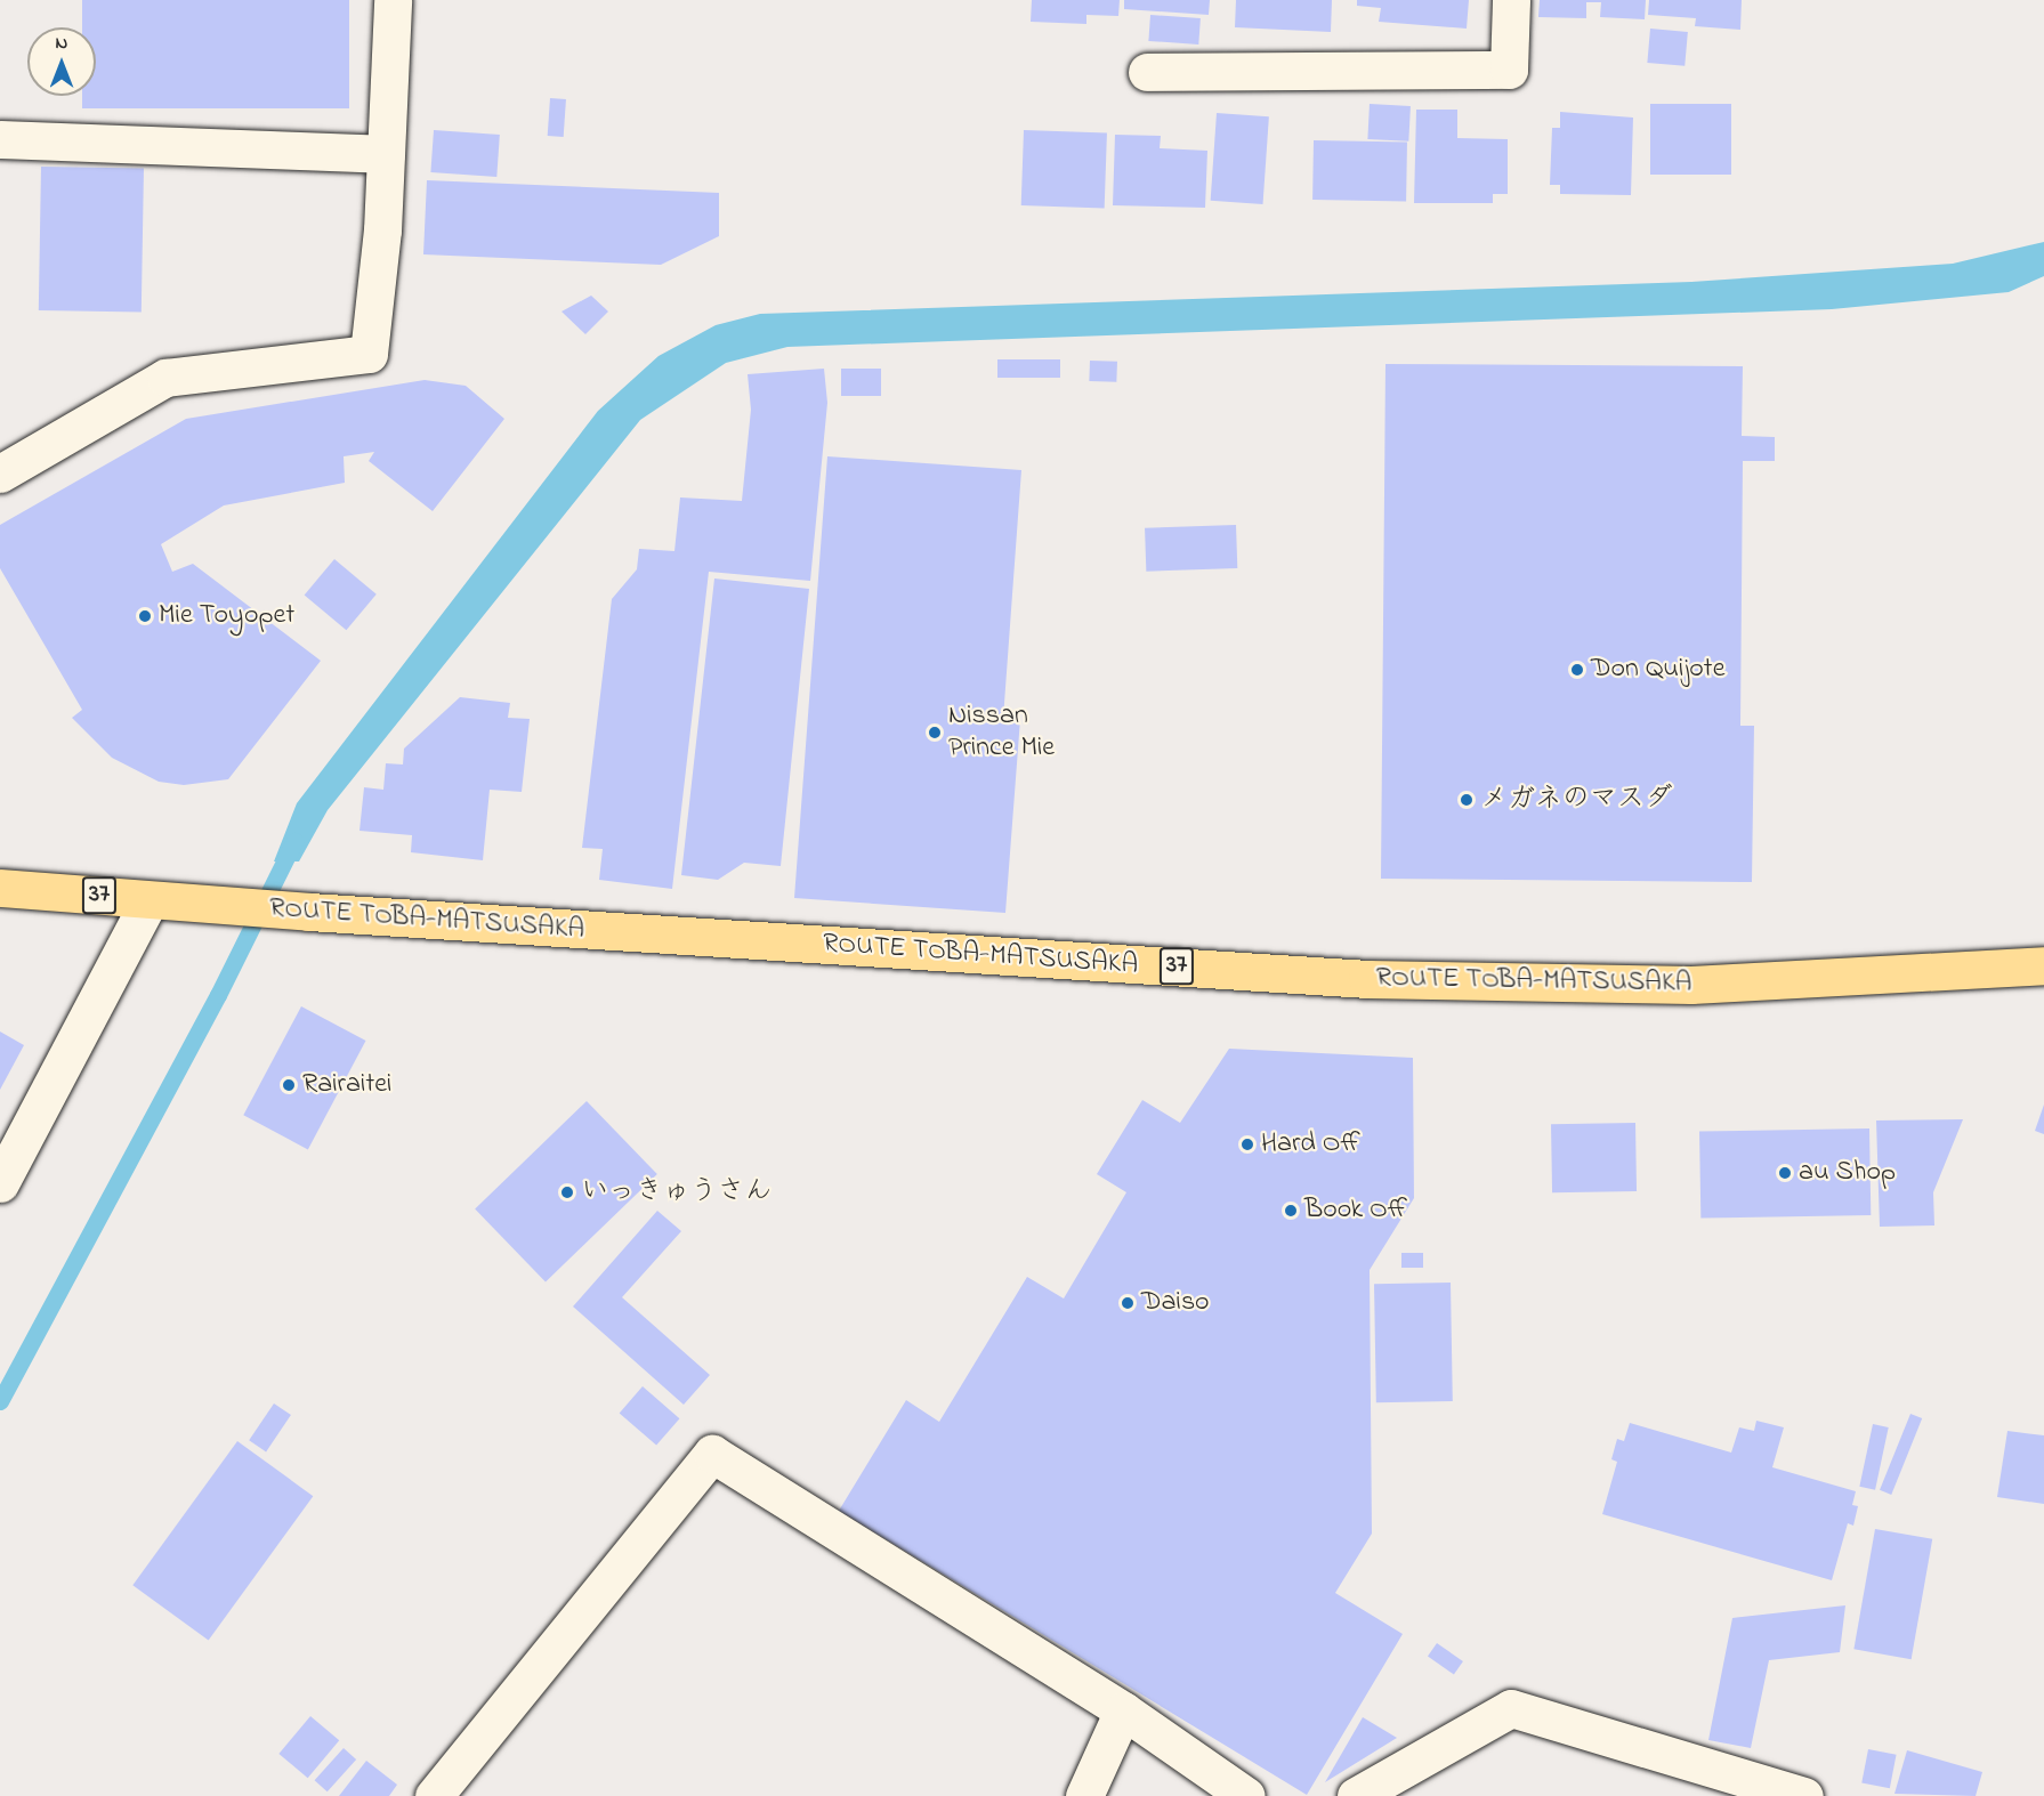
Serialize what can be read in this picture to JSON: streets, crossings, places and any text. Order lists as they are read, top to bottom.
{
  "streets": {
    "main road": ["37", "ROUTE TOBA-MATSUSAKA"]
  },
  "places": [
    "Mie Toyopet",
    "Don Quijote",
    "Nissan Prince Mie",
    "メガネのマスダ",
    "Rairaitei",
    "Hard Off",
    "au Shop",
    "いっきゅうさん",
    "Book Off",
    "Daiso"
  ],
  "north": "top"
}
